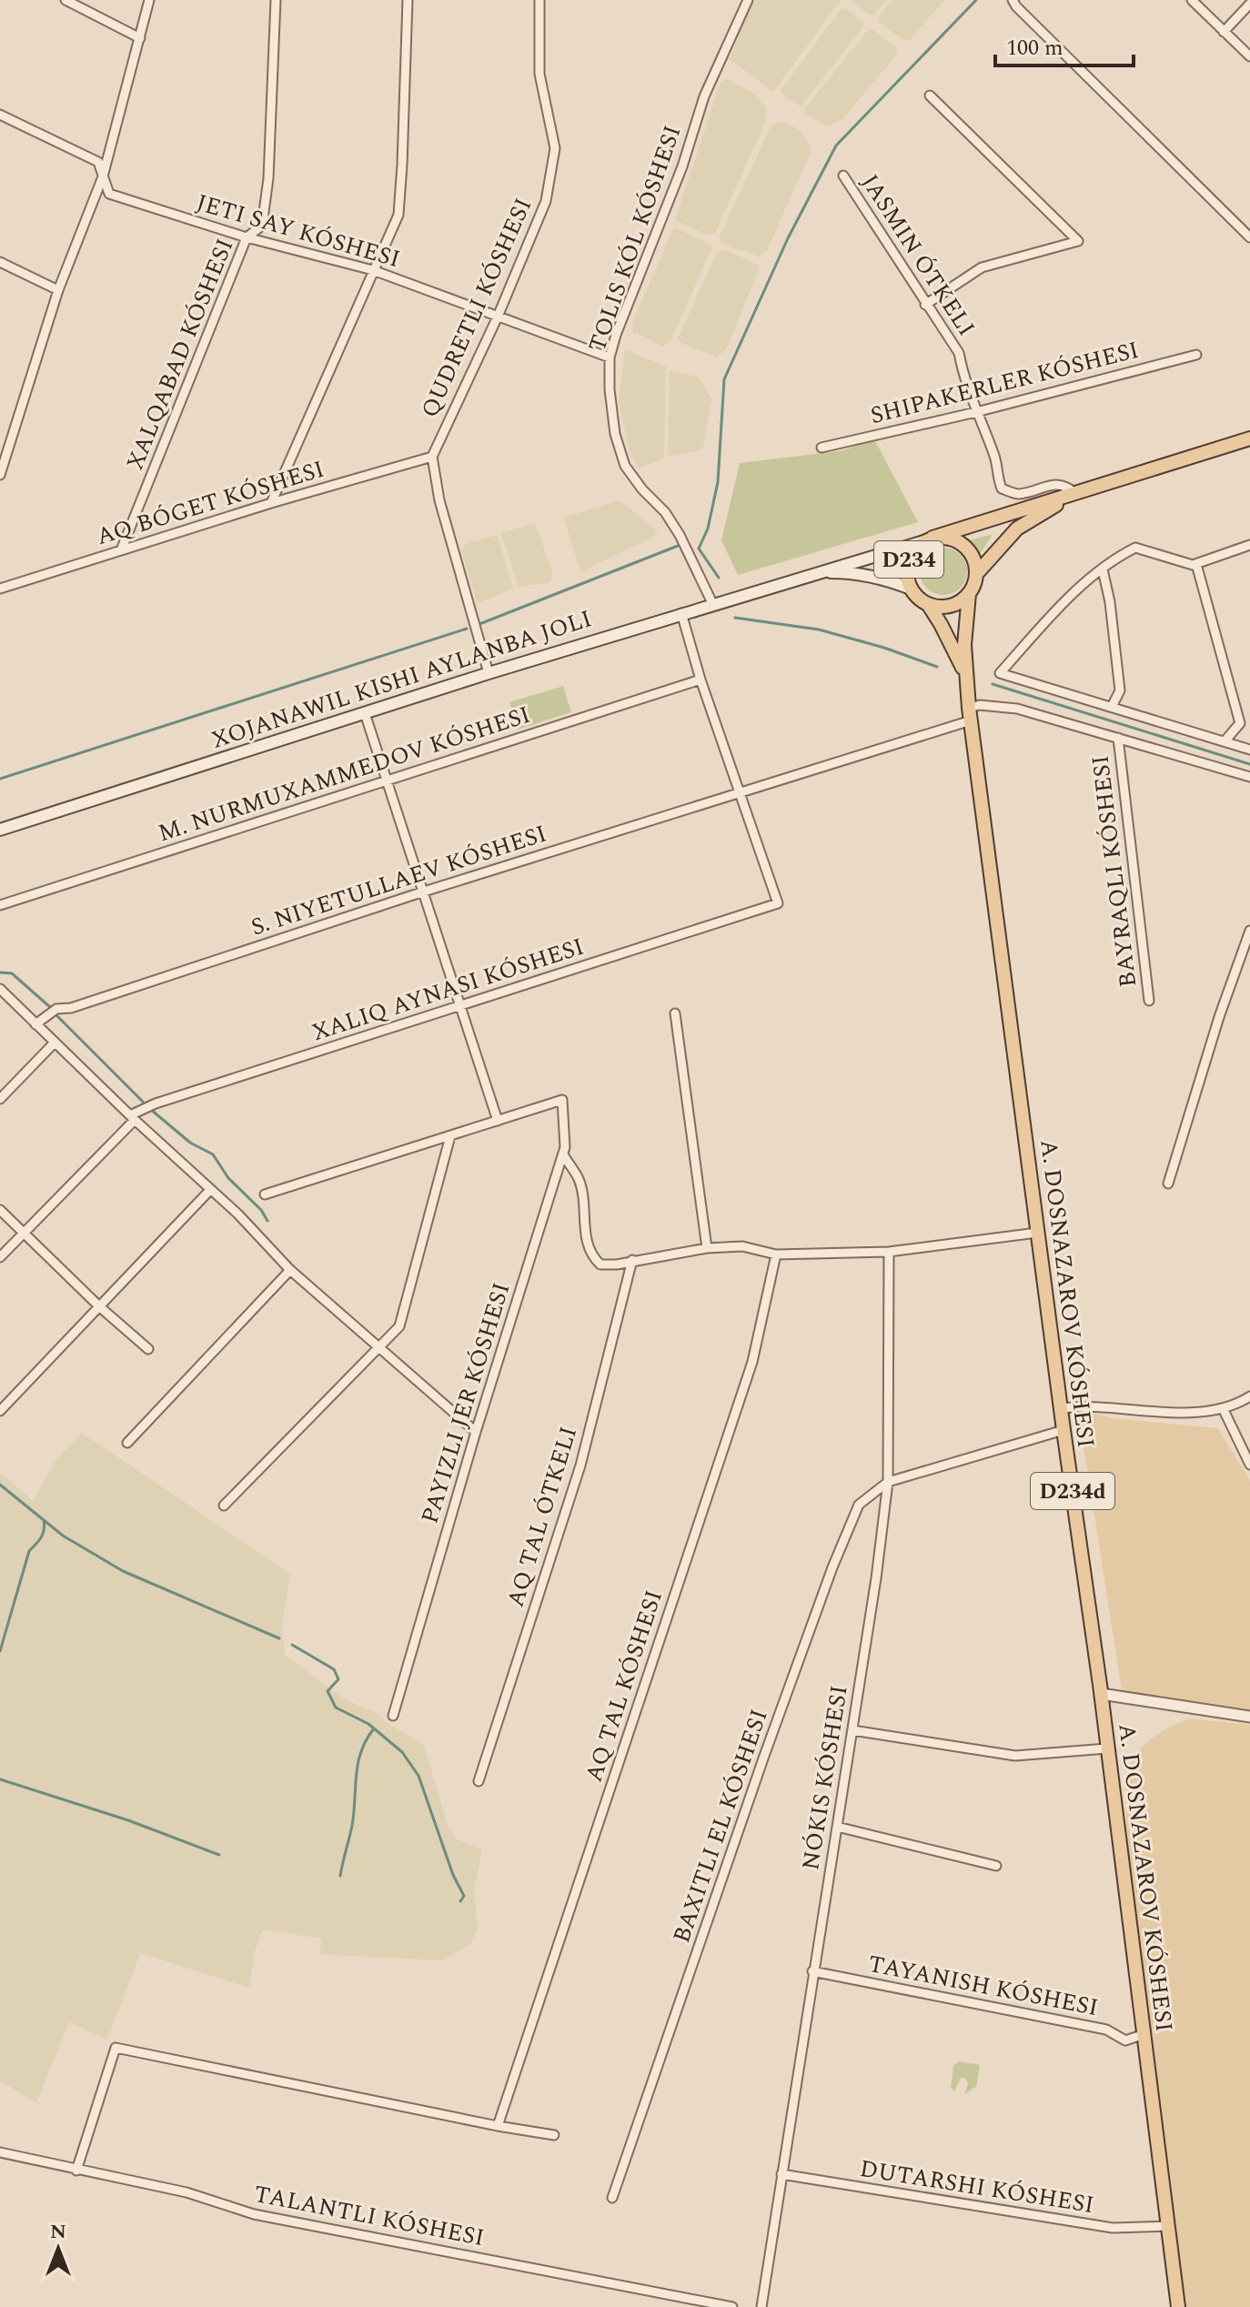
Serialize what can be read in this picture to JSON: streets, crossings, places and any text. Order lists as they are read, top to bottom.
{
  "streets": {
    "main road": ["D234", "A. DOSNAZAROV KÓSHESI", "D234d"],
    "street": [
      "JETI SAY KÓSHESI",
      "JASMIN ÓTKELI",
      "QUDRETLI KÓSHESI",
      "XALQABAD KÓSHESI",
      "SHIPAKERLER KÓSHESI",
      "AQ BÓGET KÓSHESI",
      "M. NURMUXAMMEDOV KÓSHESI",
      "S. NIYETULLAEV KÓSHESI",
      "AQ TAL ÓTKELI",
      "AQ TAL KÓSHESI",
      "NÓKIS KÓSHESI"
    ]
  },
  "crossings": [
    ["JETI SAY KÓSHESI", "QUDRETLI KÓSHESI"],
    ["JETI SAY KÓSHESI", "XALQABAD KÓSHESI"],
    ["JASMIN ÓTKELI", "SHIPAKERLER KÓSHESI"],
    ["JASMIN ÓTKELI", "D234"],
    ["QUDRETLI KÓSHESI", "AQ BÓGET KÓSHESI"],
    ["XALQABAD KÓSHESI", "AQ BÓGET KÓSHESI"],
    ["D234", "D234d"],
    ["S. NIYETULLAEV KÓSHESI", "A. DOSNAZAROV KÓSHESI"],
    ["A. DOSNAZAROV KÓSHESI", "D234d"]
  ],
  "scale_bar": "100 m",
  "north": "top"
}
